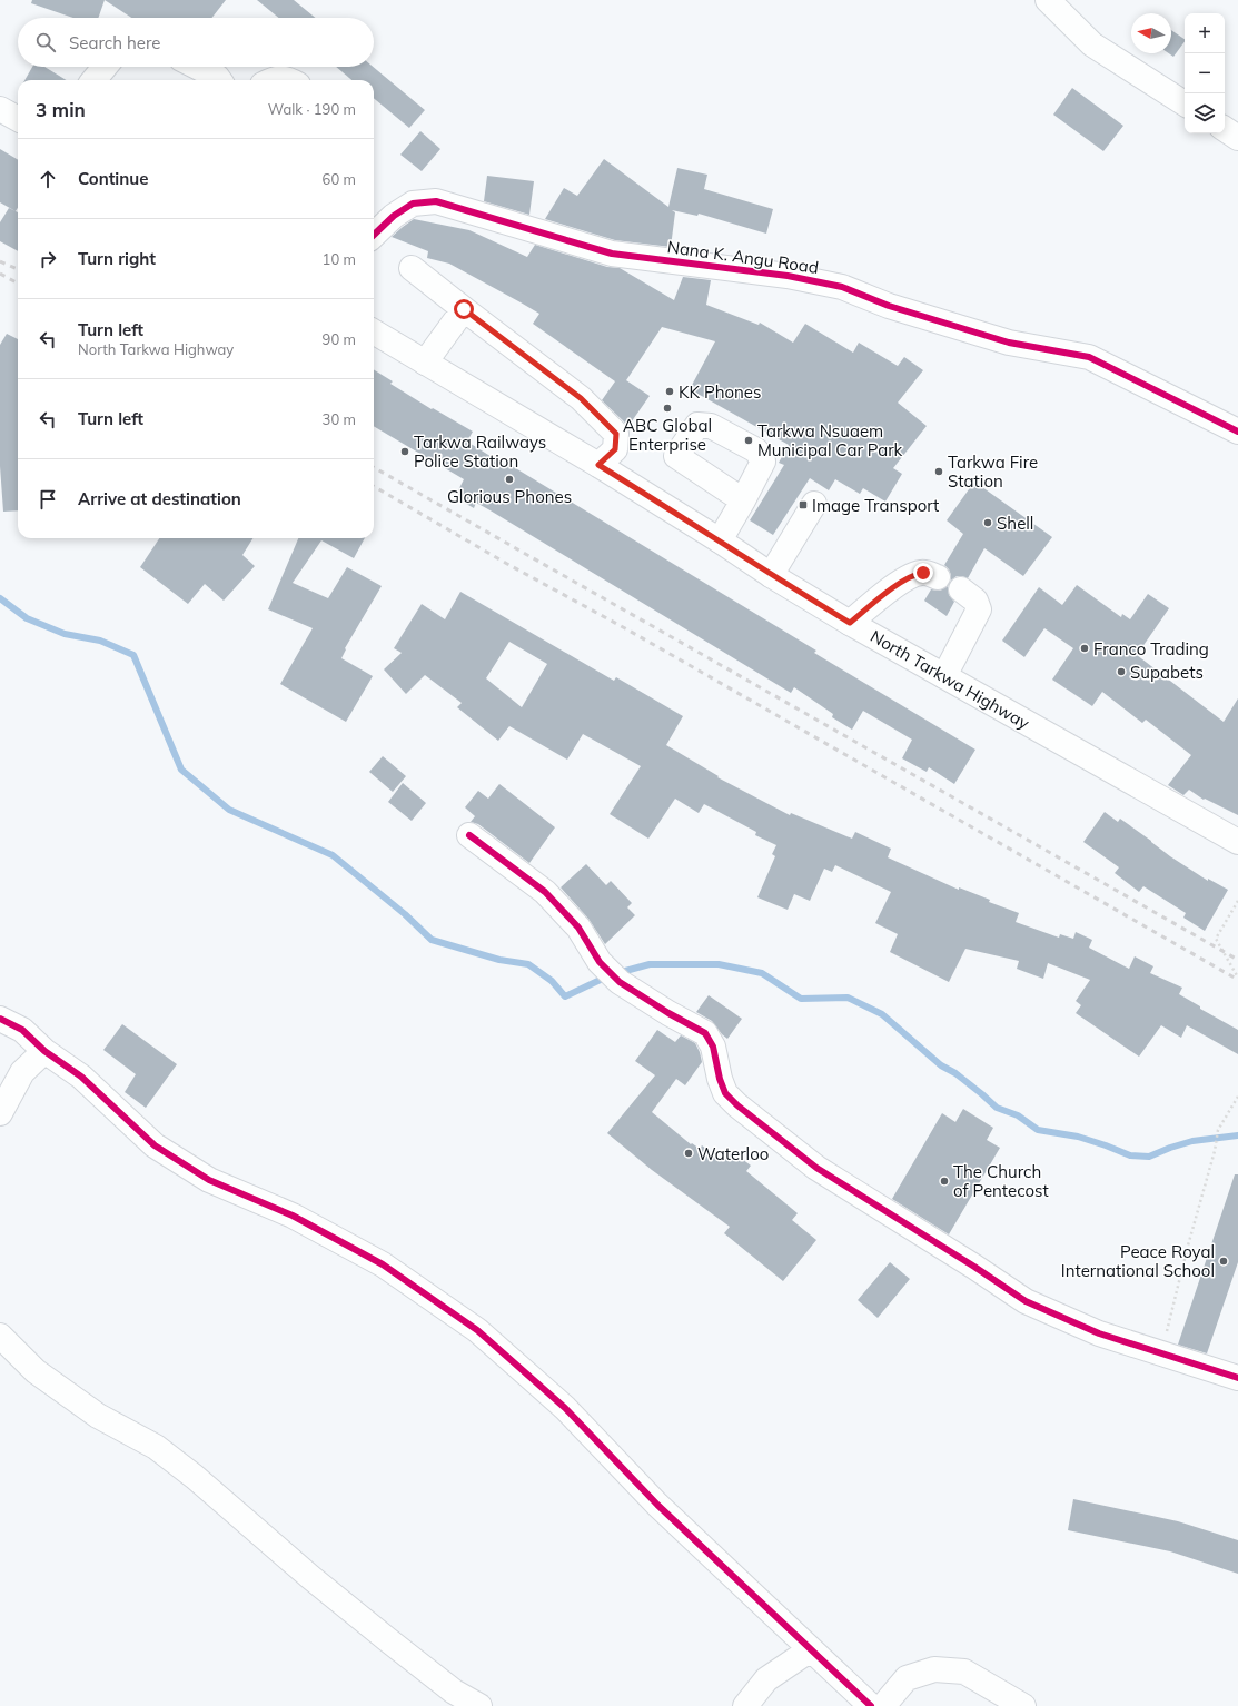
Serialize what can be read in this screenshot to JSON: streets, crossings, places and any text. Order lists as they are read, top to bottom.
{
  "streets": {
    "street": ["Nana K. Angu Road", "North Tarkwa Highway"]
  },
  "places": {
    "other": [
      "KK Phones",
      "ABC Global Enterprise",
      "Tarkwa Nsuaem Municipal Car Park",
      "Tarkwa Railways Police Station",
      "Tarkwa Fire Station",
      "Glorious Phones",
      "Shell",
      "Franco Trading",
      "Supabets",
      "Waterloo",
      "The Church of Pentecost",
      "Peace Royal International School"
    ],
    "transit": ["Image Transport"]
  },
  "north": "left",
  "page": {
    "map_buttons": ["+", "−"],
    "search": "Search here",
    "heading": ["3 min", "Walk · 190 m"],
    "list": [
      ["Continue", "60 m"],
      ["Turn right", "10 m"],
      ["Turn left", "North Tarkwa Highway", "90 m"],
      ["Turn left", "30 m"],
      "Arrive at destination"
    ]
  }
}
